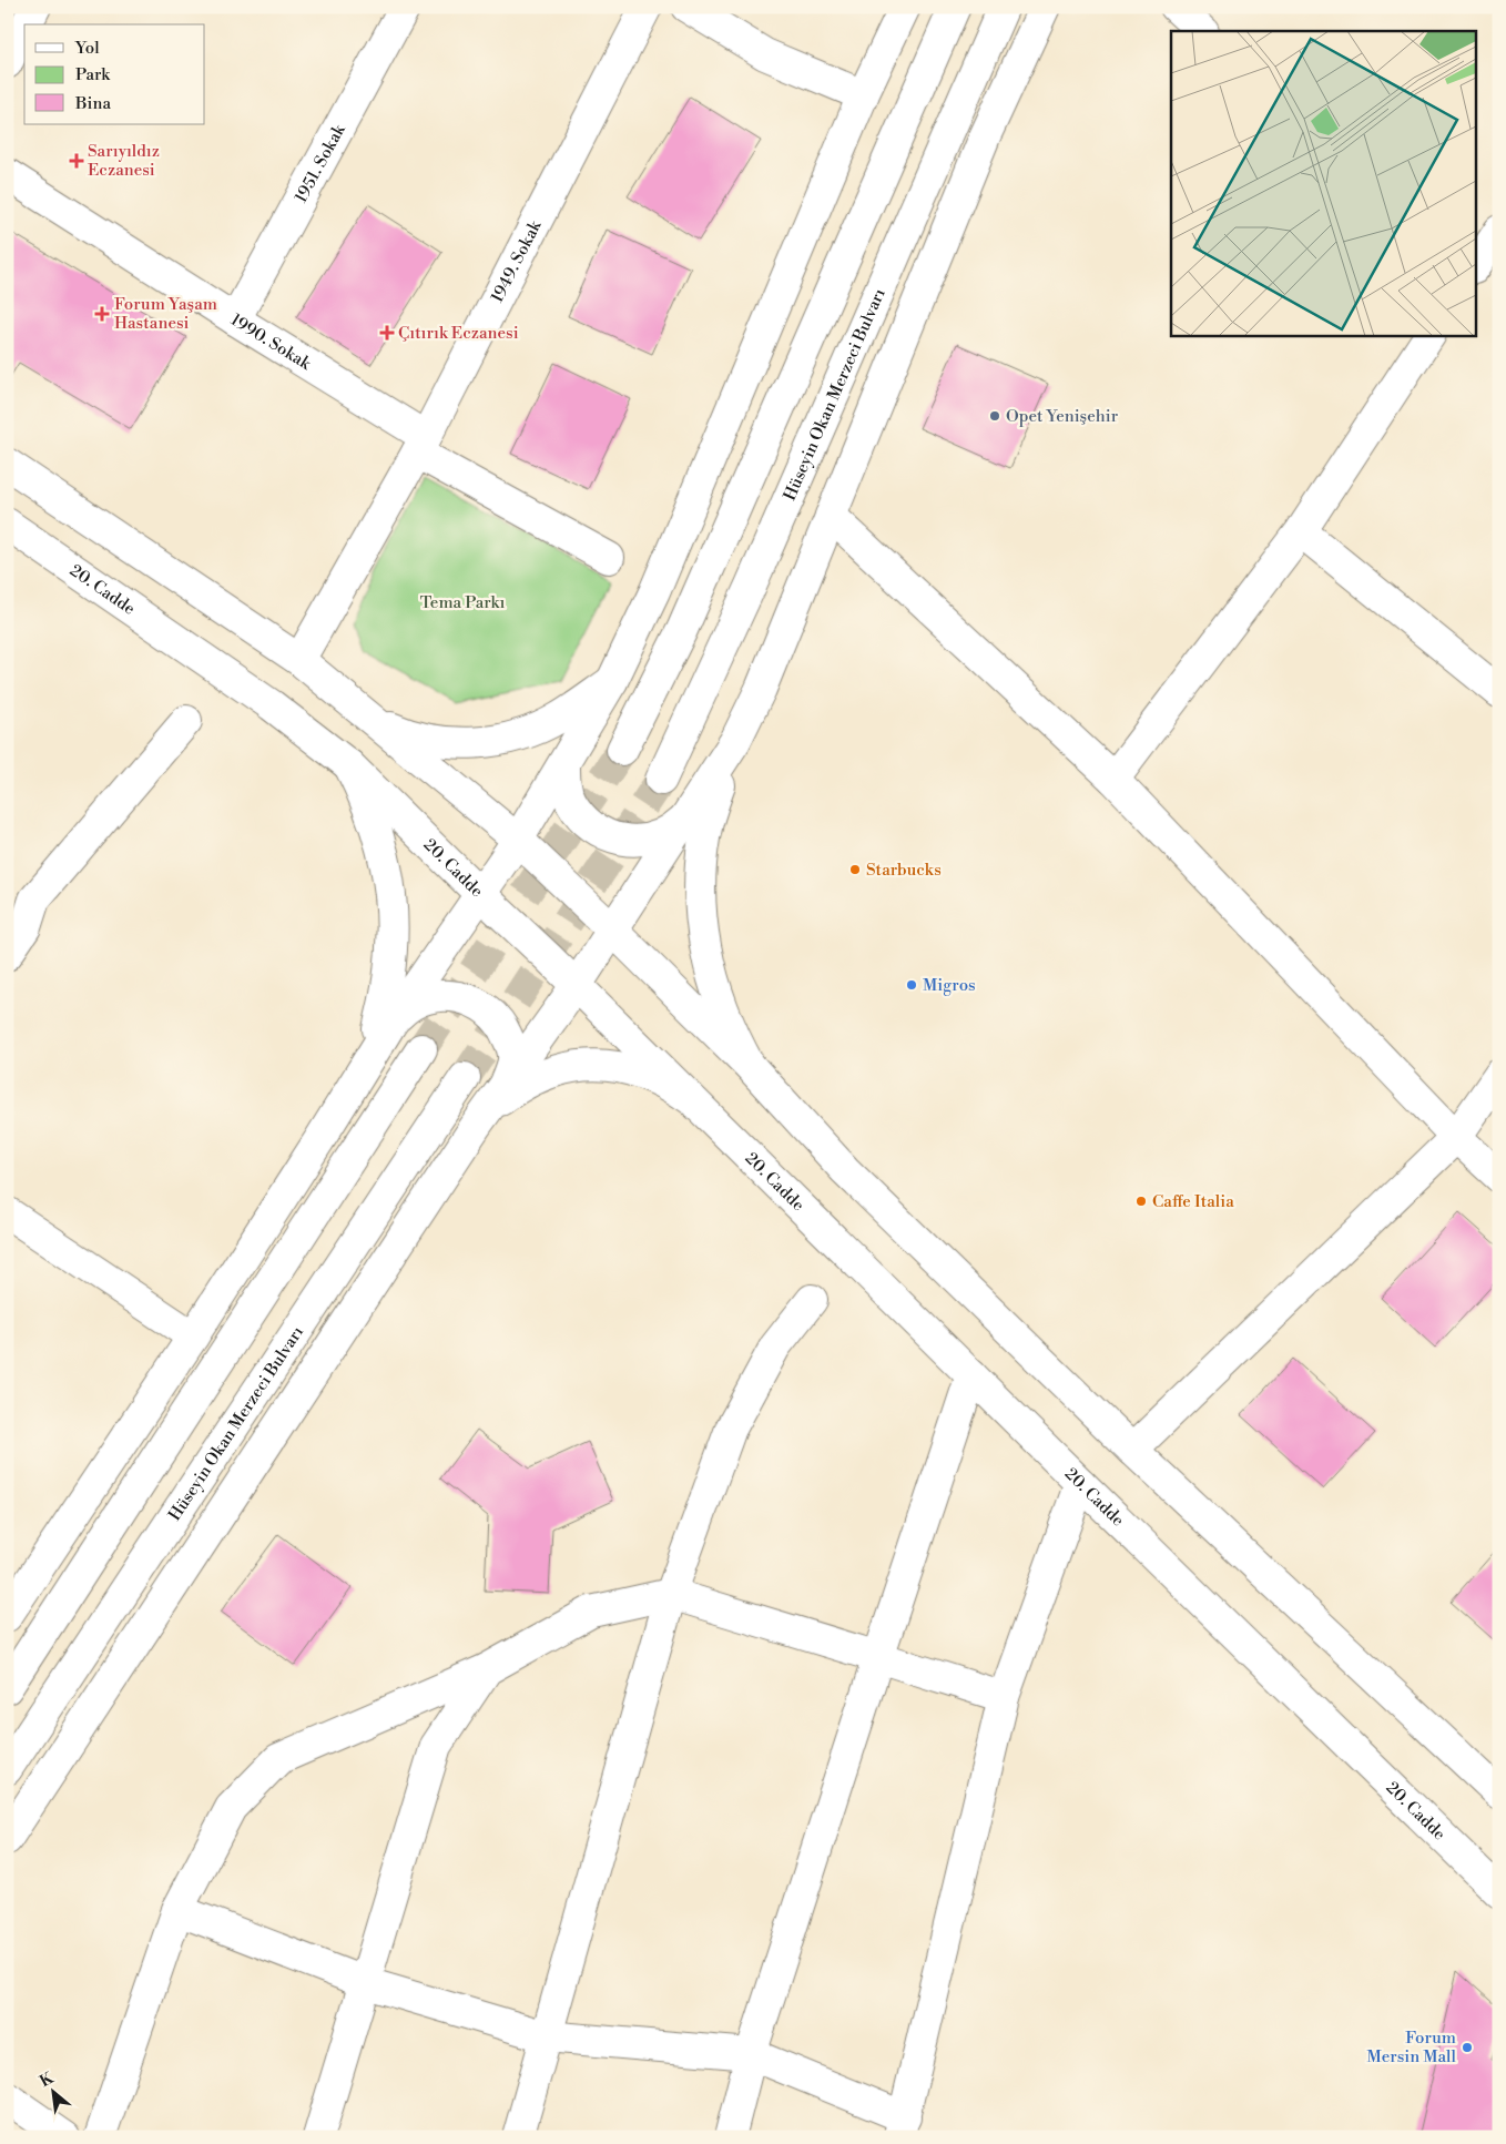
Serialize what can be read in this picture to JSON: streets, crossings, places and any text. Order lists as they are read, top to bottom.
{
  "streets": {
    "street": [
      "1951. Sokak",
      "1949. Sokak",
      "1990. Sokak",
      "Hüseyin Okan Merzeci Bulvarı",
      "20. Cadde"
    ]
  },
  "crossings": [
    ["1951. Sokak", "1990. Sokak"],
    ["1949. Sokak", "1990. Sokak"]
  ],
  "parks": ["Tema Parkı"],
  "places": {
    "health": ["Sarıyıldız Eczanesi", "Forum Yaşam Hastanesi", "Çıtırık Eczanesi"],
    "other": [
      "Opet Yenişehir",
      "Starbucks",
      "Migros",
      "Caffe Italia",
      "Forum Mersin Mall"
    ]
  },
  "legend": ["Yol", "Park", "Bina"],
  "north": "top left"
}
